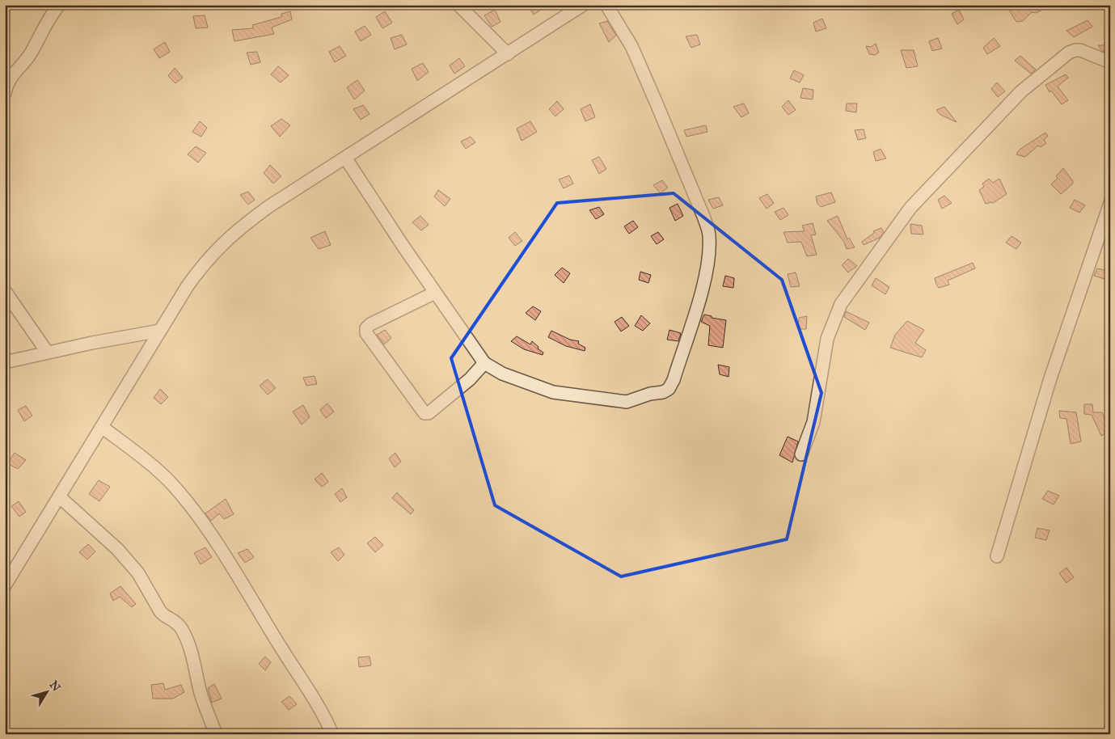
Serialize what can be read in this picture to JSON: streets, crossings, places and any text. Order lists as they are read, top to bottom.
{
  "north": "top right"
}
